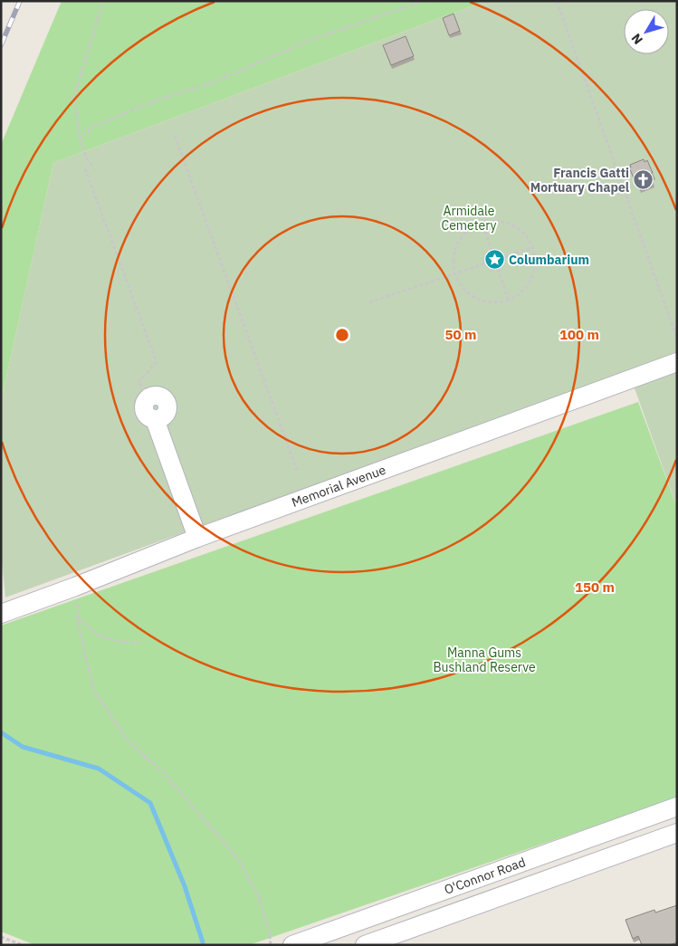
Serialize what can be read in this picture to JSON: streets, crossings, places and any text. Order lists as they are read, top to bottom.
{
  "streets": {
    "street": ["Memorial Avenue", "O'Connor Road"]
  },
  "parks": ["Armidale Cemetery", "Manna Gums Bushland Reserve"],
  "places": {
    "church": ["Francis Gatti Mortuary Chapel"],
    "place": ["Columbarium"]
  },
  "north": "bottom left",
  "rings": ["50 m", "100 m", "150 m"]
}
